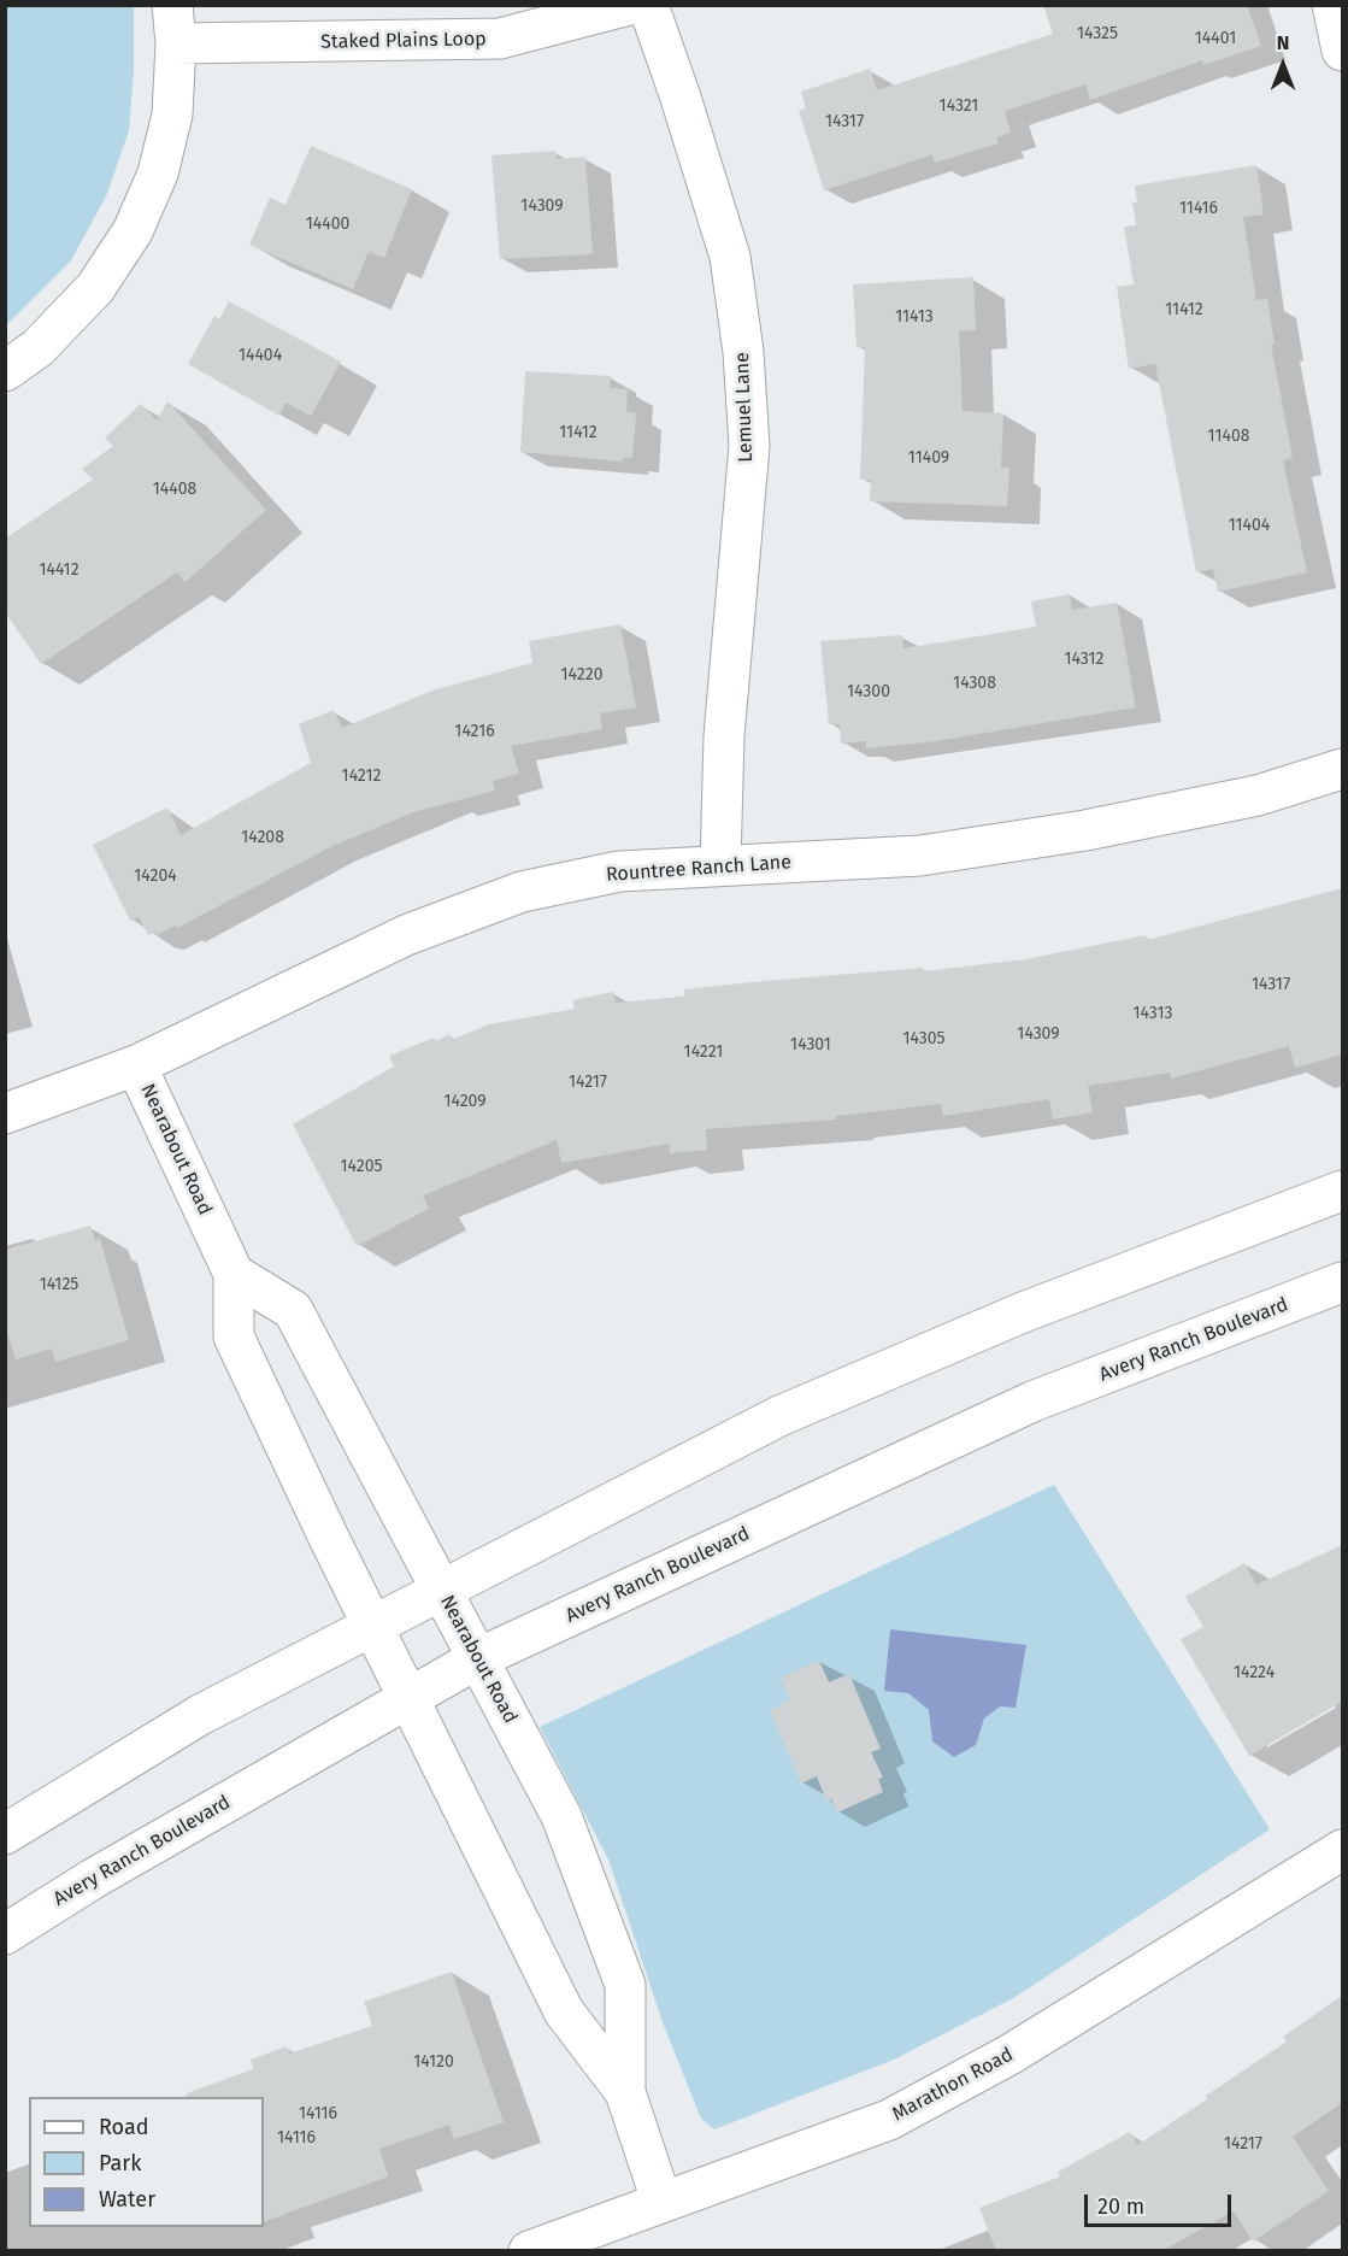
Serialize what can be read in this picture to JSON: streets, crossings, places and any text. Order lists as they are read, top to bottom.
{
  "streets": {
    "street": [
      "Staked Plains Loop",
      "Lemuel Lane",
      "Rountree Ranch Lane",
      "Nearabout Road",
      "Avery Ranch Boulevard",
      "Marathon Road"
    ]
  },
  "crossings": [
    ["Lemuel Lane", "Rountree Ranch Lane"],
    ["Rountree Ranch Lane", "Nearabout Road"],
    ["Nearabout Road", "Avery Ranch Boulevard"],
    ["Nearabout Road", "Marathon Road"]
  ],
  "house_numbers": [
    "14325",
    "14401",
    "14321",
    "14317",
    "14309",
    "11416",
    "14400",
    "11412",
    "11413",
    "14404",
    "11412",
    "11408",
    "11409",
    "14408",
    "11404",
    "14412",
    "14312",
    "14220",
    "14308",
    "14300",
    "14216",
    "14212",
    "14208",
    "14204",
    "14317",
    "14313",
    "14309",
    "14305",
    "14301",
    "14221",
    "14217",
    "14209",
    "14205",
    "14125",
    "14224",
    "14120",
    "14116",
    "14116",
    "14217"
  ],
  "legend": ["Road", "Park", "Water"],
  "scale_bar": "20 m",
  "north": "top"
}
